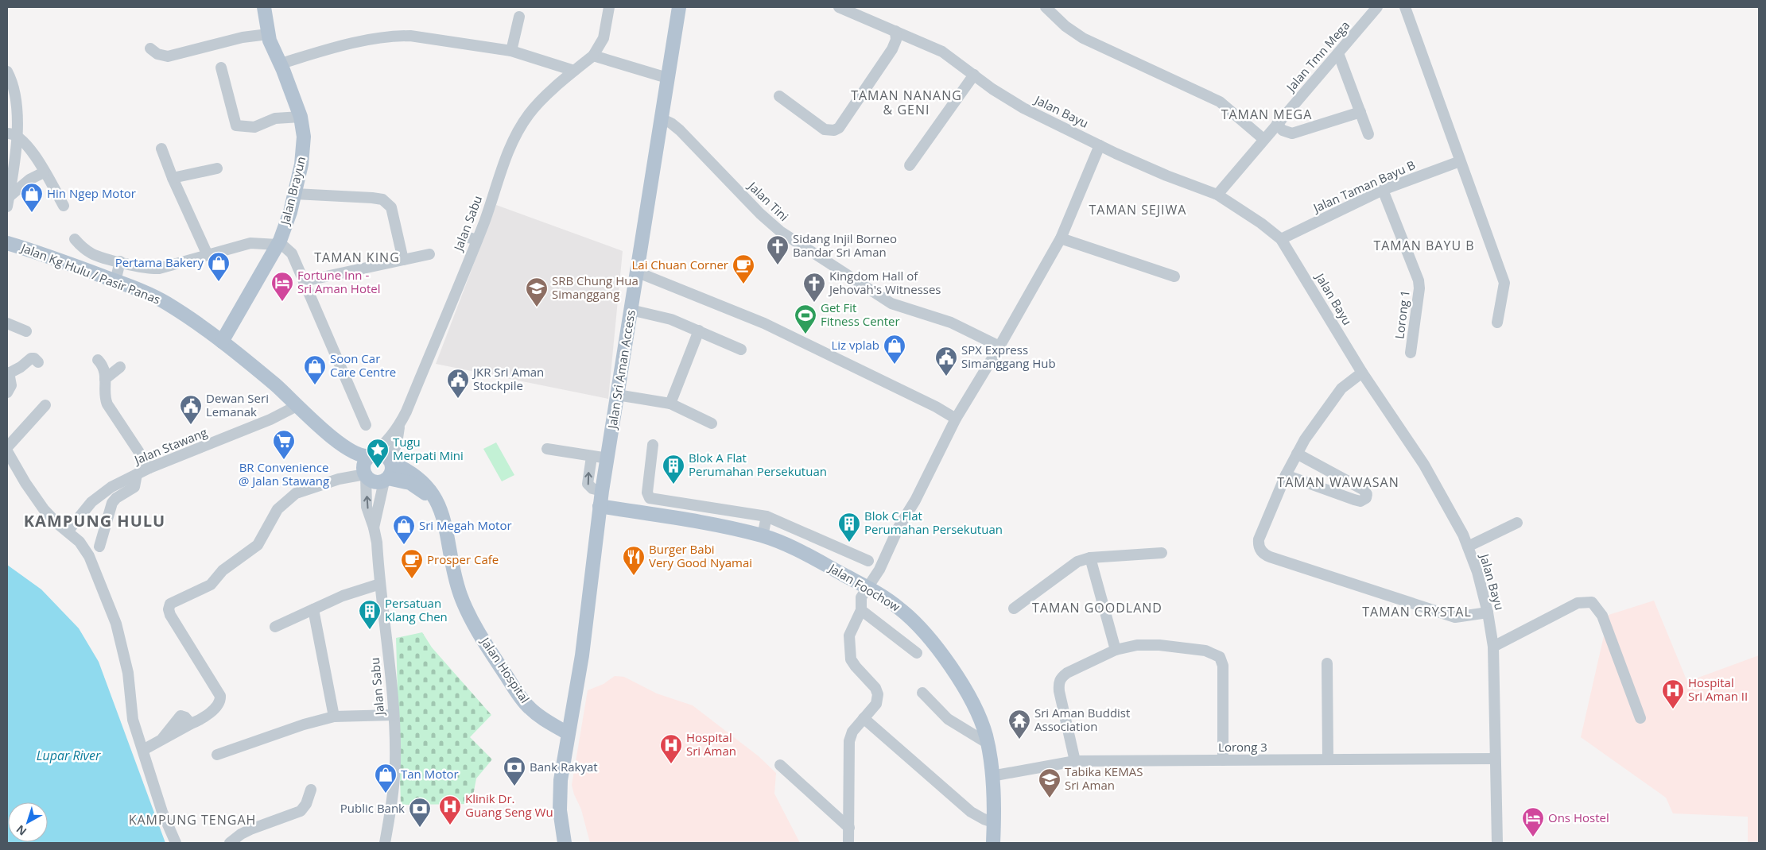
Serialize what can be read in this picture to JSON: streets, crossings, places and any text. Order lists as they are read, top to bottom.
{
  "streets": {
    "main road": [
      "Jalan Brayun",
      "Jalan Kg Hulu / Pasir Panas",
      "Jalan Sri Aman Access",
      "Jalan Foochow",
      "Jalan Hospital"
    ],
    "street": [
      "Jalan Tmn Mega",
      "Jalan Bayu",
      "Jalan Taman Bayu B",
      "Jalan Tini",
      "Jalan Sabu",
      "Lorong 1",
      "Jalan Stawang",
      "Lorong 3"
    ]
  },
  "crossings": [
    ["Jalan Tmn Mega", "Jalan Bayu"],
    ["Jalan Bayu", "Jalan Taman Bayu B"],
    ["Jalan Bayu", "Lorong 3"],
    ["Jalan Taman Bayu B", "Lorong 1"],
    ["Jalan Brayun", "Jalan Kg Hulu / Pasir Panas"],
    ["Jalan Tini", "Jalan Sri Aman Access"],
    ["Jalan Kg Hulu / Pasir Panas", "Jalan Stawang"],
    ["Jalan Kg Hulu / Pasir Panas", "Jalan Hospital"],
    ["Jalan Sri Aman Access", "Jalan Foochow"],
    ["Jalan Sri Aman Access", "Jalan Hospital"],
    ["Jalan Foochow", "Lorong 3"]
  ],
  "districts": [
    "TAMAN NANANG & GENI",
    "TAMAN MEGA",
    "TAMAN SEJIWA",
    "TAMAN BAYU B",
    "TAMAN KING",
    "TAMAN WAWASAN",
    "KAMPUNG HULU",
    "TAMAN GOODLAND",
    "TAMAN CRYSTAL",
    "KAMPUNG TENGAH"
  ],
  "water": ["Lupar River"],
  "places": {
    "shop": [
      "Hin Ngep Motor",
      "Pertama Bakery",
      "Liz vplab",
      "Soon Car Care Centre",
      "Sri Megah Motor",
      "Tan Motor"
    ],
    "church": ["Sidang Injil Borneo Bandar Sri Aman", "Kingdom Hall of Jehovah's Witnesses"],
    "cafe": ["Lai Chuan Corner", "Prosper Cafe"],
    "hotel": ["Fortune Inn - Sri Aman Hotel", "Ons Hostel"],
    "school or university": ["SRB Chung Hua Simanggang", "Tabika KEMAS Sri Aman"],
    "sports": ["Get Fit Fitness Center"],
    "public building": ["SPX Express Simanggang Hub", "JKR Sri Aman Stockpile", "Dewan Seri Lemanak"],
    "supermarket": ["BR Convenience @ Jalan Stawang"],
    "place": ["Tugu Merpati Mini"],
    "building": ["Blok A Flat Perumahan Persekutuan", "Blok C Flat Perumahan Persekutuan", "Persatuan Klang Chen"],
    "restaurant": ["Burger Babi Very Good Nyamai"],
    "hospital": ["Hospital Sri Aman II", "Hospital Sri Aman", "Klinik Dr. Guang Seng Wu"],
    "temple": ["Sri Aman Buddist Association"],
    "bank": ["Bank Rakyat", "Public Bank"]
  },
  "north": "bottom left"
}
